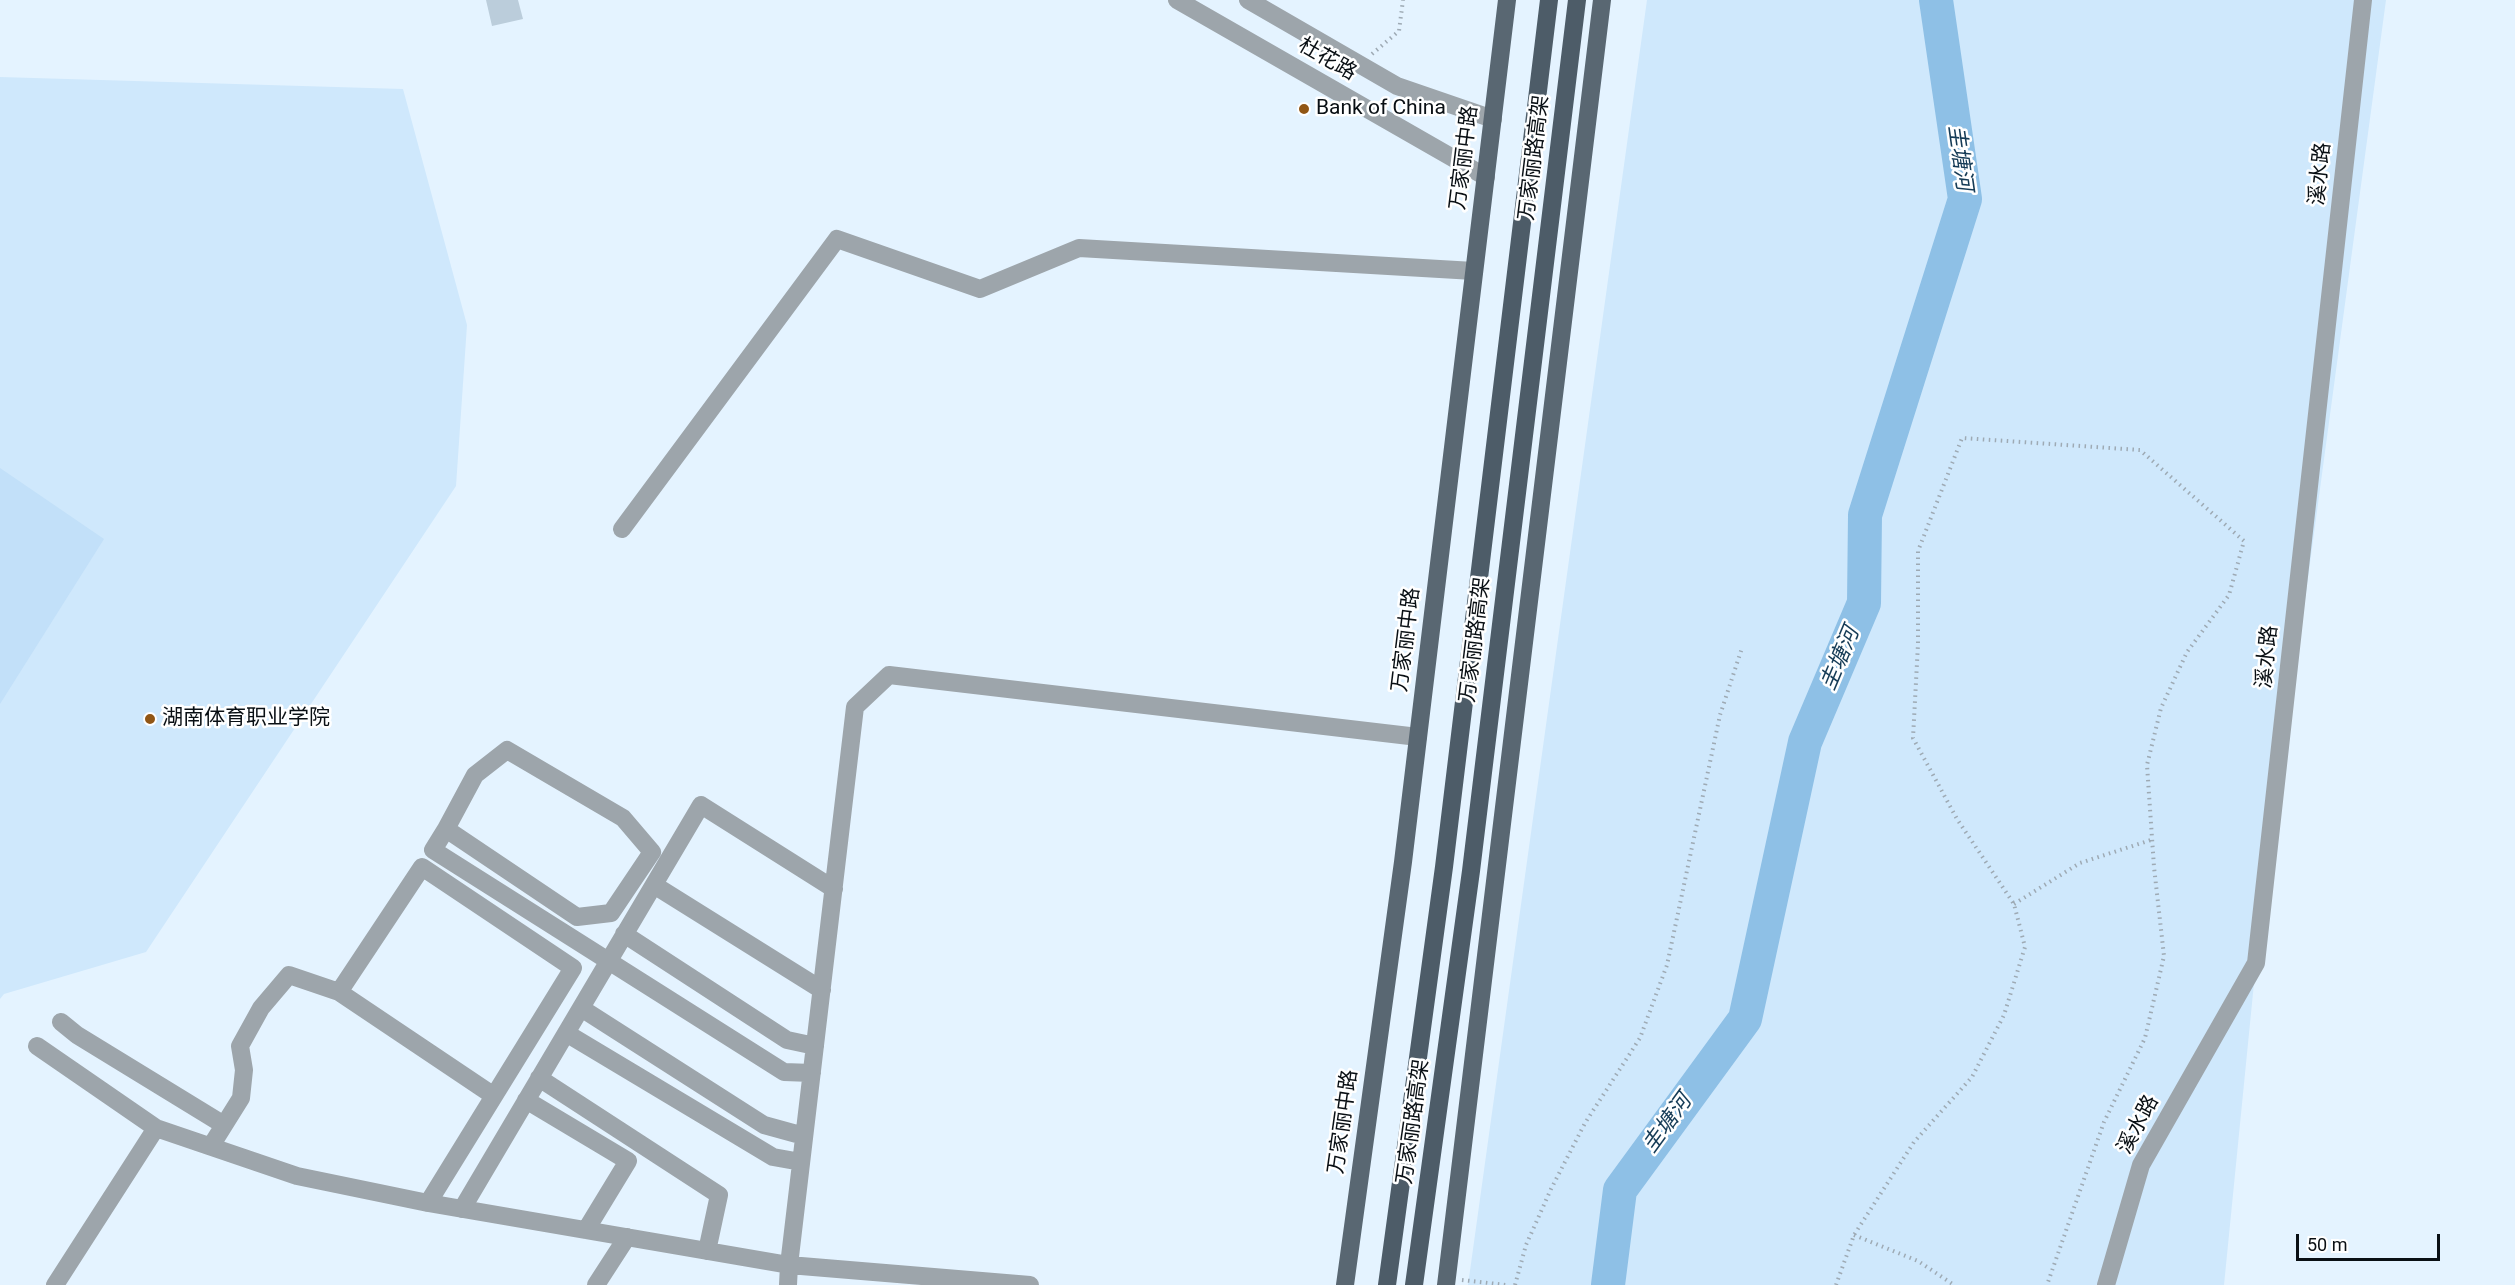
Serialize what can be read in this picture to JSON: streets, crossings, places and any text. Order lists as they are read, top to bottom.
{
  "streets": {
    "highway": ["万家丽路高架"],
    "main road": ["万家丽中路"],
    "street": ["杜花路", "溪水路"]
  },
  "crossings": [
    ["杜花路", "万家丽中路"]
  ],
  "water": ["圭塘河"],
  "places": ["Bank of China", "湖南体育职业学院"],
  "scale_bar": "50 m"
}
